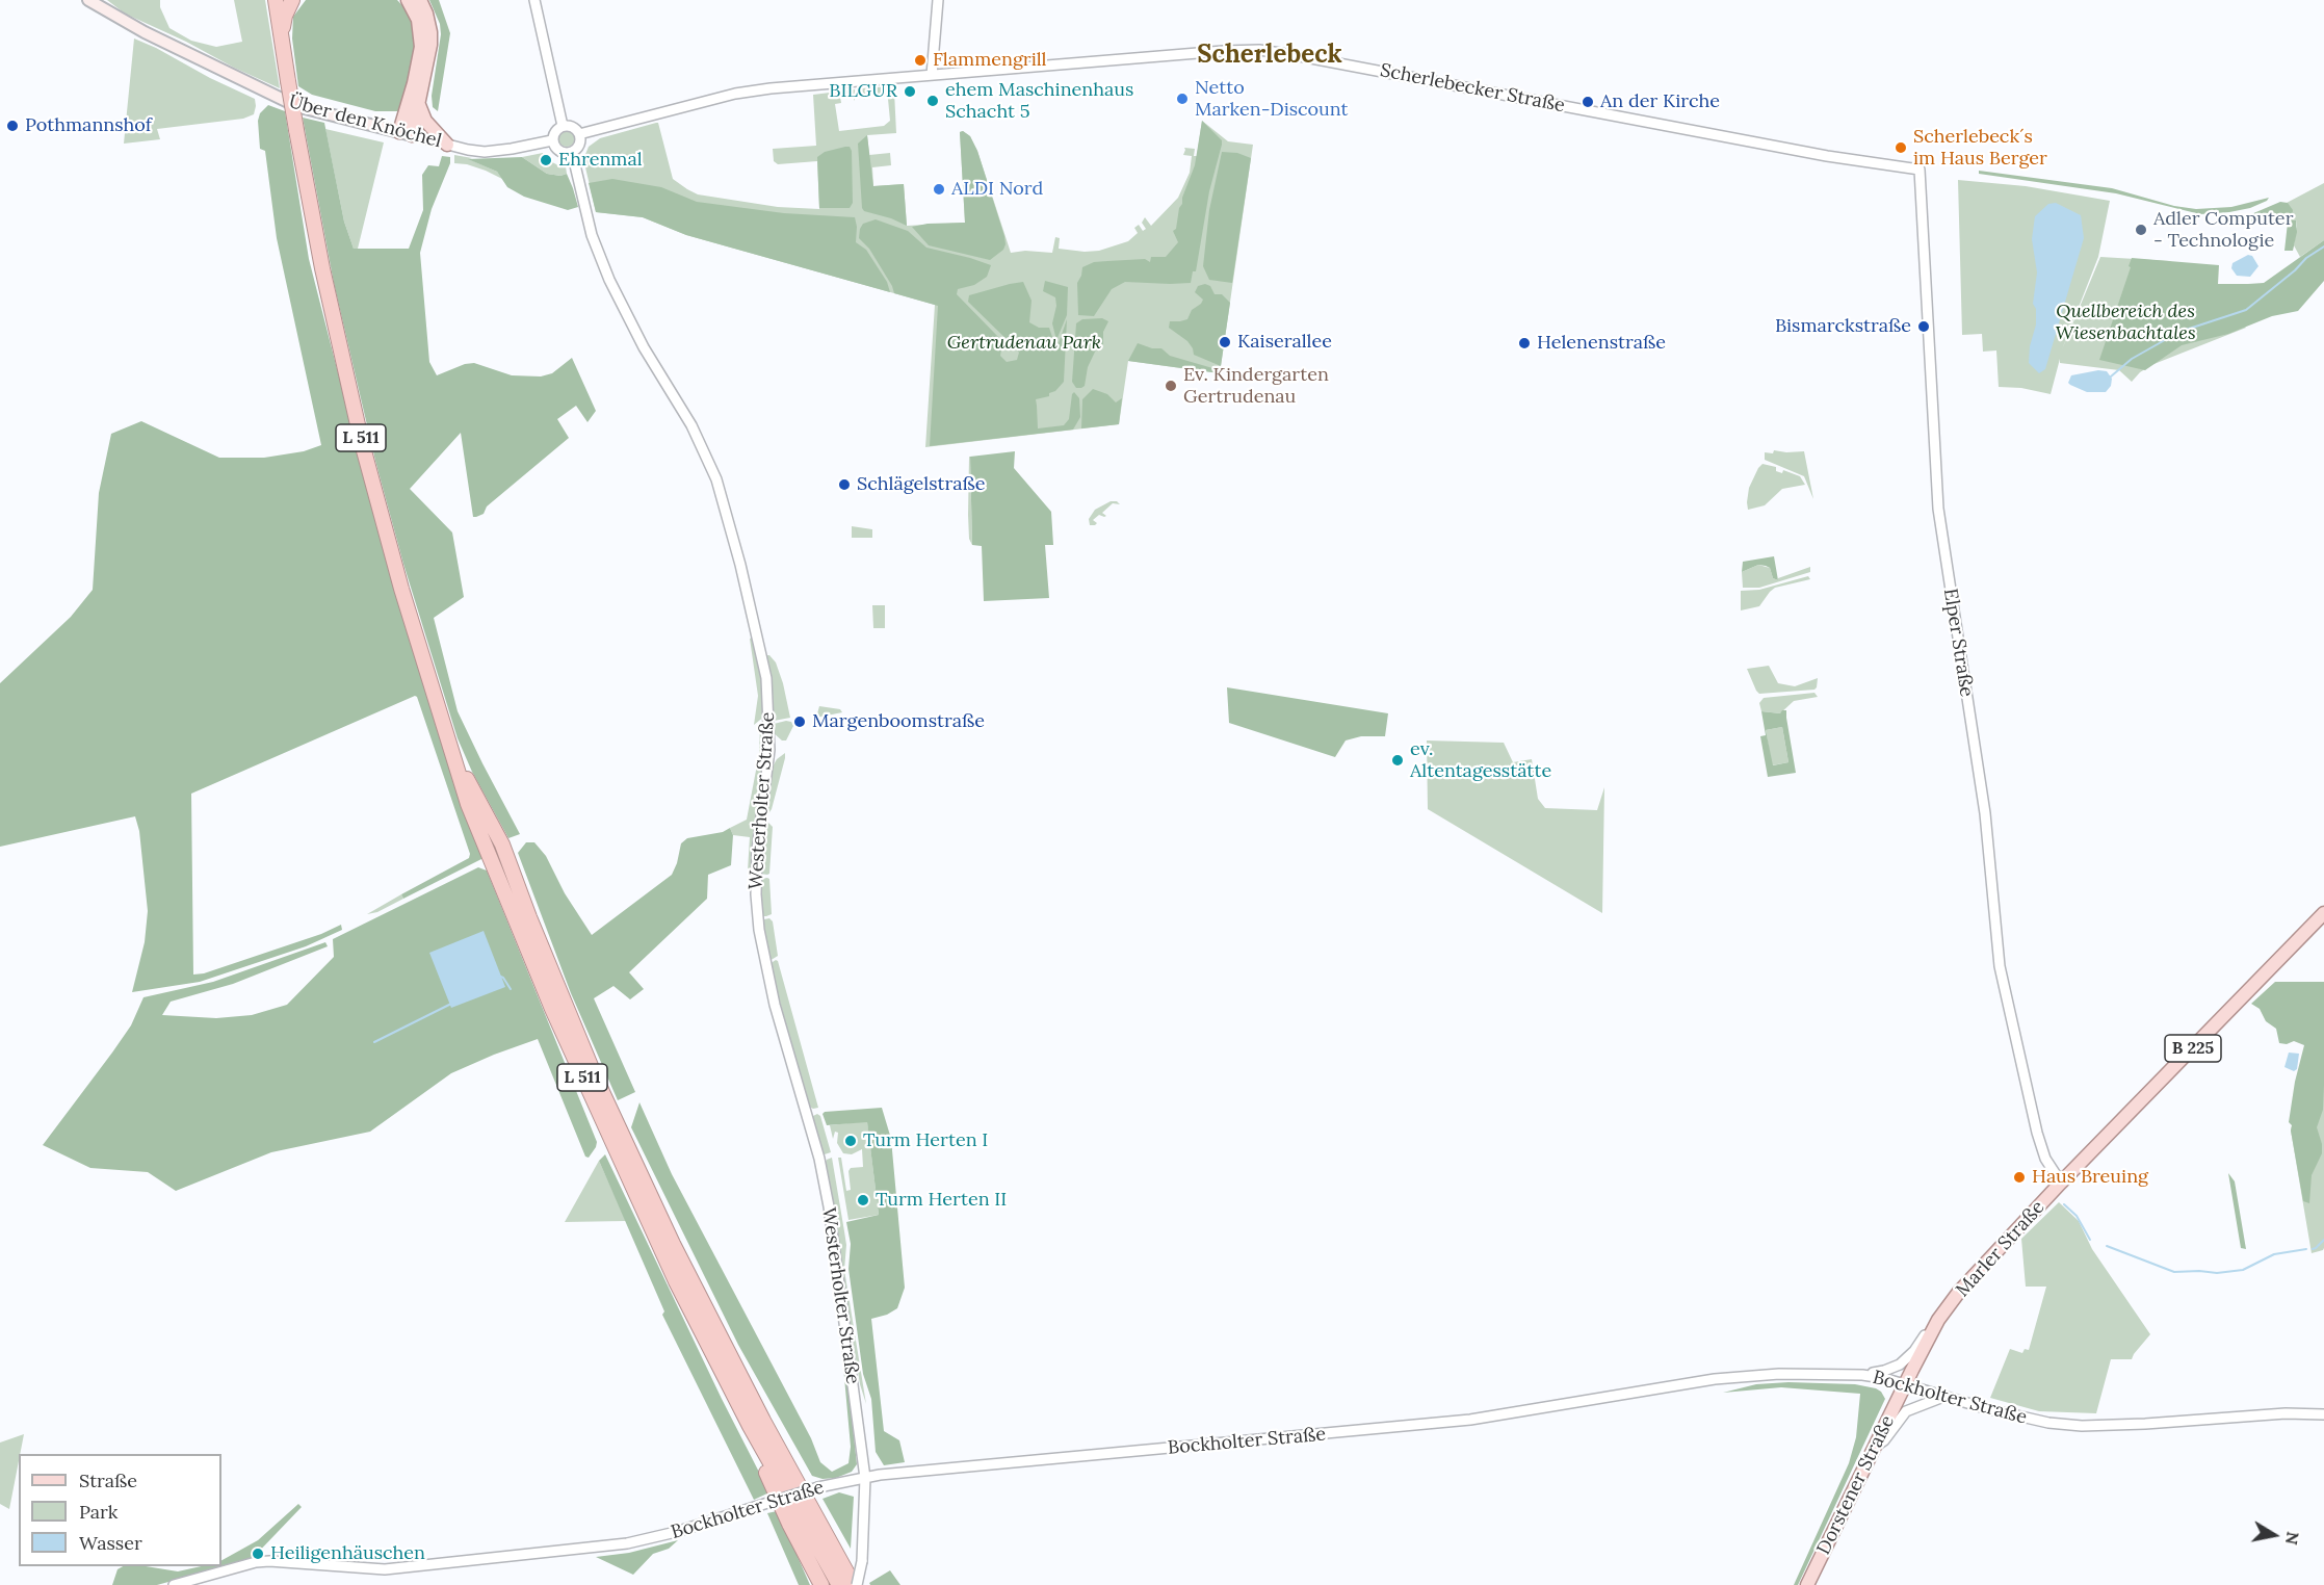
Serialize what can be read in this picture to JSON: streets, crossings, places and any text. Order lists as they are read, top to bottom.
{
  "streets": {
    "highway": ["L 511"],
    "main road": [
      "Über den Knöchel",
      "B 225",
      "Marler Straße",
      "Dorstener Straße"
    ],
    "street": [
      "Scherlebecker Straße",
      "Elper Straße",
      "Westerholter Straße",
      "Bockholter Straße"
    ]
  },
  "crossings": [
    ["Scherlebecker Straße", "Über den Knöchel"],
    ["Scherlebecker Straße", "Elper Straße"],
    ["Scherlebecker Straße", "Westerholter Straße"],
    ["Über den Knöchel", "Westerholter Straße"],
    ["L 511", "Westerholter Straße"],
    ["Elper Straße", "Marler Straße"],
    ["Westerholter Straße", "Bockholter Straße"],
    ["Marler Straße", "Bockholter Straße"],
    ["Marler Straße", "Dorstener Straße"],
    ["Bockholter Straße", "Dorstener Straße"]
  ],
  "districts": ["Scherlebeck"],
  "parks": ["Quellbereich des Wiesenbachtales", "Gertrudenau Park"],
  "places": [
    "Flammengrill",
    "BILGUR",
    "Netto Marken-Discount",
    "ehem Maschinenhaus Schacht 5",
    "An der Kirche",
    "Pothmannshof",
    "Scherlebeck´s im Haus Berger",
    "Ehrenmal",
    "ALDI Nord",
    "Adler Computer - Technologie",
    "Bismarckstraße",
    "Kaiserallee",
    "Helenenstraße",
    "Ev. Kindergarten Gertrudenau",
    "Schlägelstraße",
    "Margenboomstraße",
    "ev. Altentagesstätte",
    "Turm Herten I",
    "Haus Breuing",
    "Turm Herten II",
    "Heiligenhäuschen"
  ],
  "legend": ["Straße", "Park", "Wasser"],
  "north": "right"
}
